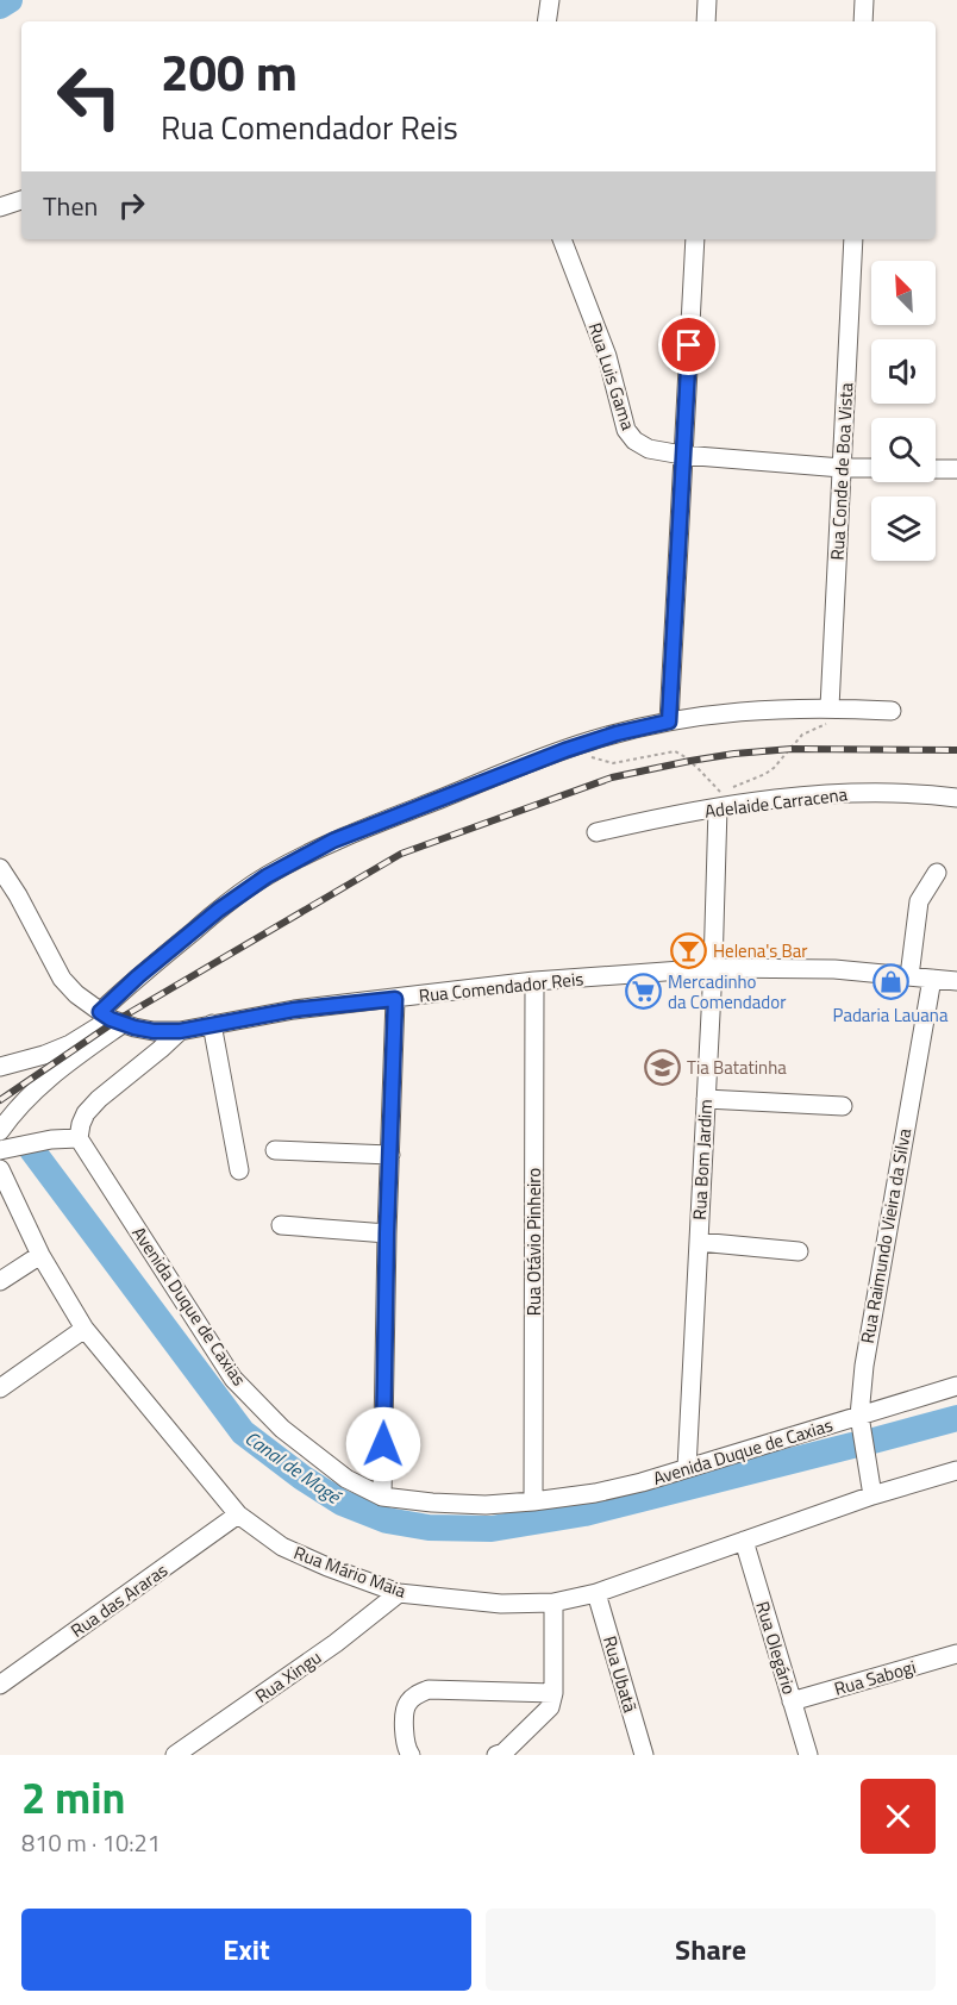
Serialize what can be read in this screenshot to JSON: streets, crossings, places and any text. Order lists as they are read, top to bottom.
{
  "streets": {
    "street": [
      "Rua Luis Gama",
      "Rua Conde de Boa Vista",
      "Adelaide Carracena",
      "Rua Comendador Reis",
      "Rua Bom Jardim",
      "Rua Raimundo Vieira da Silva",
      "Rua Otávio Pinheiro",
      "Avenida Duque de Caxias",
      "Rua Mário Maia",
      "Rua das Araras",
      "Rua Olegário",
      "Rua Ubatã",
      "Rua Xingu",
      "Rua Sabogi"
    ]
  },
  "crossings": [
    ["Rua Luis Gama", "Rua Conde de Boa Vista"],
    ["Adelaide Carracena", "Rua Bom Jardim"],
    ["Rua Comendador Reis", "Rua Bom Jardim"],
    ["Rua Comendador Reis", "Rua Raimundo Vieira da Silva"],
    ["Rua Comendador Reis", "Rua Otávio Pinheiro"],
    ["Rua Bom Jardim", "Avenida Duque de Caxias"],
    ["Rua Raimundo Vieira da Silva", "Avenida Duque de Caxias"],
    ["Rua Raimundo Vieira da Silva", "Rua Mário Maia"],
    ["Rua Otávio Pinheiro", "Avenida Duque de Caxias"],
    ["Rua Mário Maia", "Rua das Araras"],
    ["Rua Mário Maia", "Rua Olegário"],
    ["Rua Mário Maia", "Rua Ubatã"],
    ["Rua Mário Maia", "Rua Xingu"],
    ["Rua Olegário", "Rua Sabogi"]
  ],
  "water": ["Canal de Magé"],
  "places": {
    "bar": ["Helena's Bar"],
    "shop": ["Padaria Lauana"],
    "supermarket": ["Mercadinho da Comendador"],
    "school or university": ["Tia Batatinha"]
  },
  "north": "top left",
  "page": {
    "turn": ["200 m", "Rua Comendador Reis"],
    "then": "Then",
    "heading": ["2 min", "810 m · 10:21"],
    "buttons": ["Exit", "Share"]
  }
}
